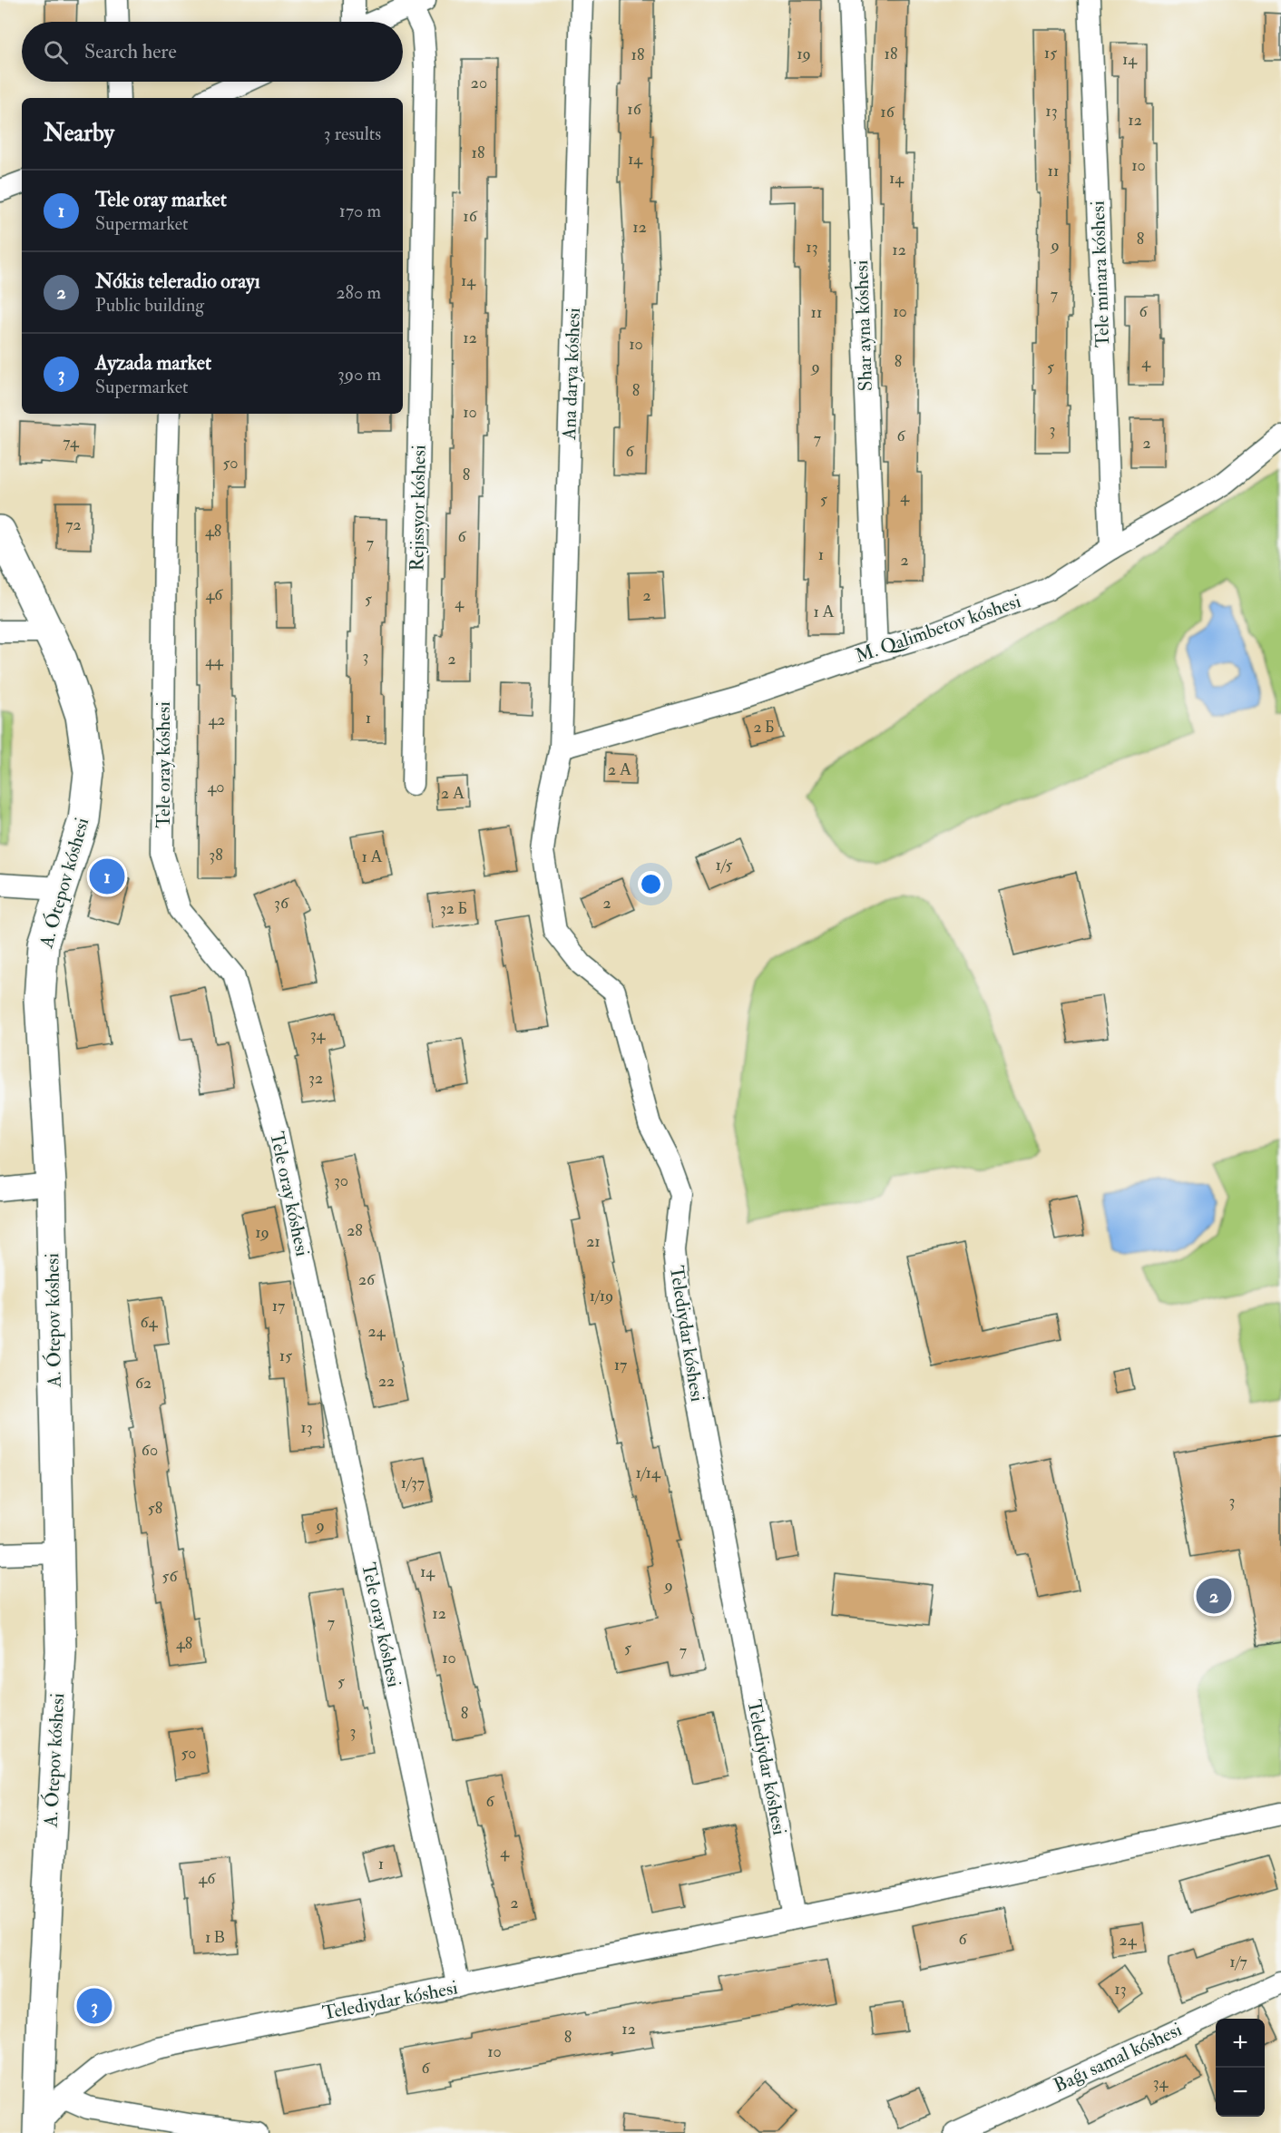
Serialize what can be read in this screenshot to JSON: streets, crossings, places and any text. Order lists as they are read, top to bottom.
{
  "streets": {
    "street": [
      "Tele minara kóshesi",
      "Shar ayna kóshesi",
      "Ana darya kóshesi",
      "Rejissyor kóshesi",
      "M. Qalimbetov kóshesi",
      "Tele oray kóshesi",
      "A. Ótepov kóshesi",
      "Telediydar kóshesi",
      "Baǵı samal kóshesi"
    ]
  },
  "crossings": [
    ["Tele minara kóshesi", "M. Qalimbetov kóshesi"],
    ["Shar ayna kóshesi", "M. Qalimbetov kóshesi"],
    ["Ana darya kóshesi", "M. Qalimbetov kóshesi"],
    ["Ana darya kóshesi", "Telediydar kóshesi"],
    ["M. Qalimbetov kóshesi", "Telediydar kóshesi"],
    ["Tele oray kóshesi", "Telediydar kóshesi"],
    ["A. Ótepov kóshesi", "Telediydar kóshesi"]
  ],
  "house_numbers": [
    "15",
    "19",
    "18",
    "18",
    "14",
    "20",
    "16",
    "13",
    "16",
    "12",
    "18",
    "14",
    "10",
    "11",
    "14",
    "16",
    "12",
    "8",
    "9",
    "13",
    "12",
    "14",
    "7",
    "10",
    "6",
    "11",
    "12",
    "10",
    "8",
    "4",
    "9",
    "5",
    "8",
    "10",
    "3",
    "6",
    "7",
    "74",
    "2",
    "6",
    "50",
    "8",
    "4",
    "5",
    "72",
    "48",
    "6",
    "7",
    "1",
    "2",
    "46",
    "2",
    "5",
    "4",
    "1 А",
    "3",
    "2",
    "44",
    "1",
    "42",
    "2 Б",
    "2 А",
    "40",
    "2 А",
    "38",
    "1 А",
    "1/5",
    "36",
    "2",
    "32 Б",
    "34",
    "32",
    "30",
    "28",
    "19",
    "21",
    "26",
    "1/19",
    "17",
    "64",
    "24",
    "15",
    "17",
    "22",
    "62",
    "13",
    "60",
    "1/14",
    "1/37",
    "3",
    "58",
    "9",
    "14",
    "56",
    "9",
    "12",
    "7",
    "48",
    "5",
    "7",
    "10",
    "5",
    "8",
    "3",
    "50",
    "6",
    "4",
    "1",
    "46",
    "2",
    "1 В",
    "6",
    "24",
    "1/7",
    "13",
    "12",
    "8",
    "10",
    "6",
    "34"
  ],
  "page": {
    "search": "Search here",
    "heading": ["Nearby", "3 results"],
    "list": [
      {
        "mark": "1",
        "name": "Tele oray market",
        "note": "Supermarket",
        "value": "170 m"
      },
      {
        "mark": "2",
        "name": "Nókis teleradio orayı",
        "note": "Public building",
        "value": "280 m"
      },
      {
        "mark": "3",
        "name": "Ayzada market",
        "note": "Supermarket",
        "value": "390 m"
      }
    ],
    "pins": ["1", "2", "3"],
    "map_buttons": ["+", "−"]
  }
}
